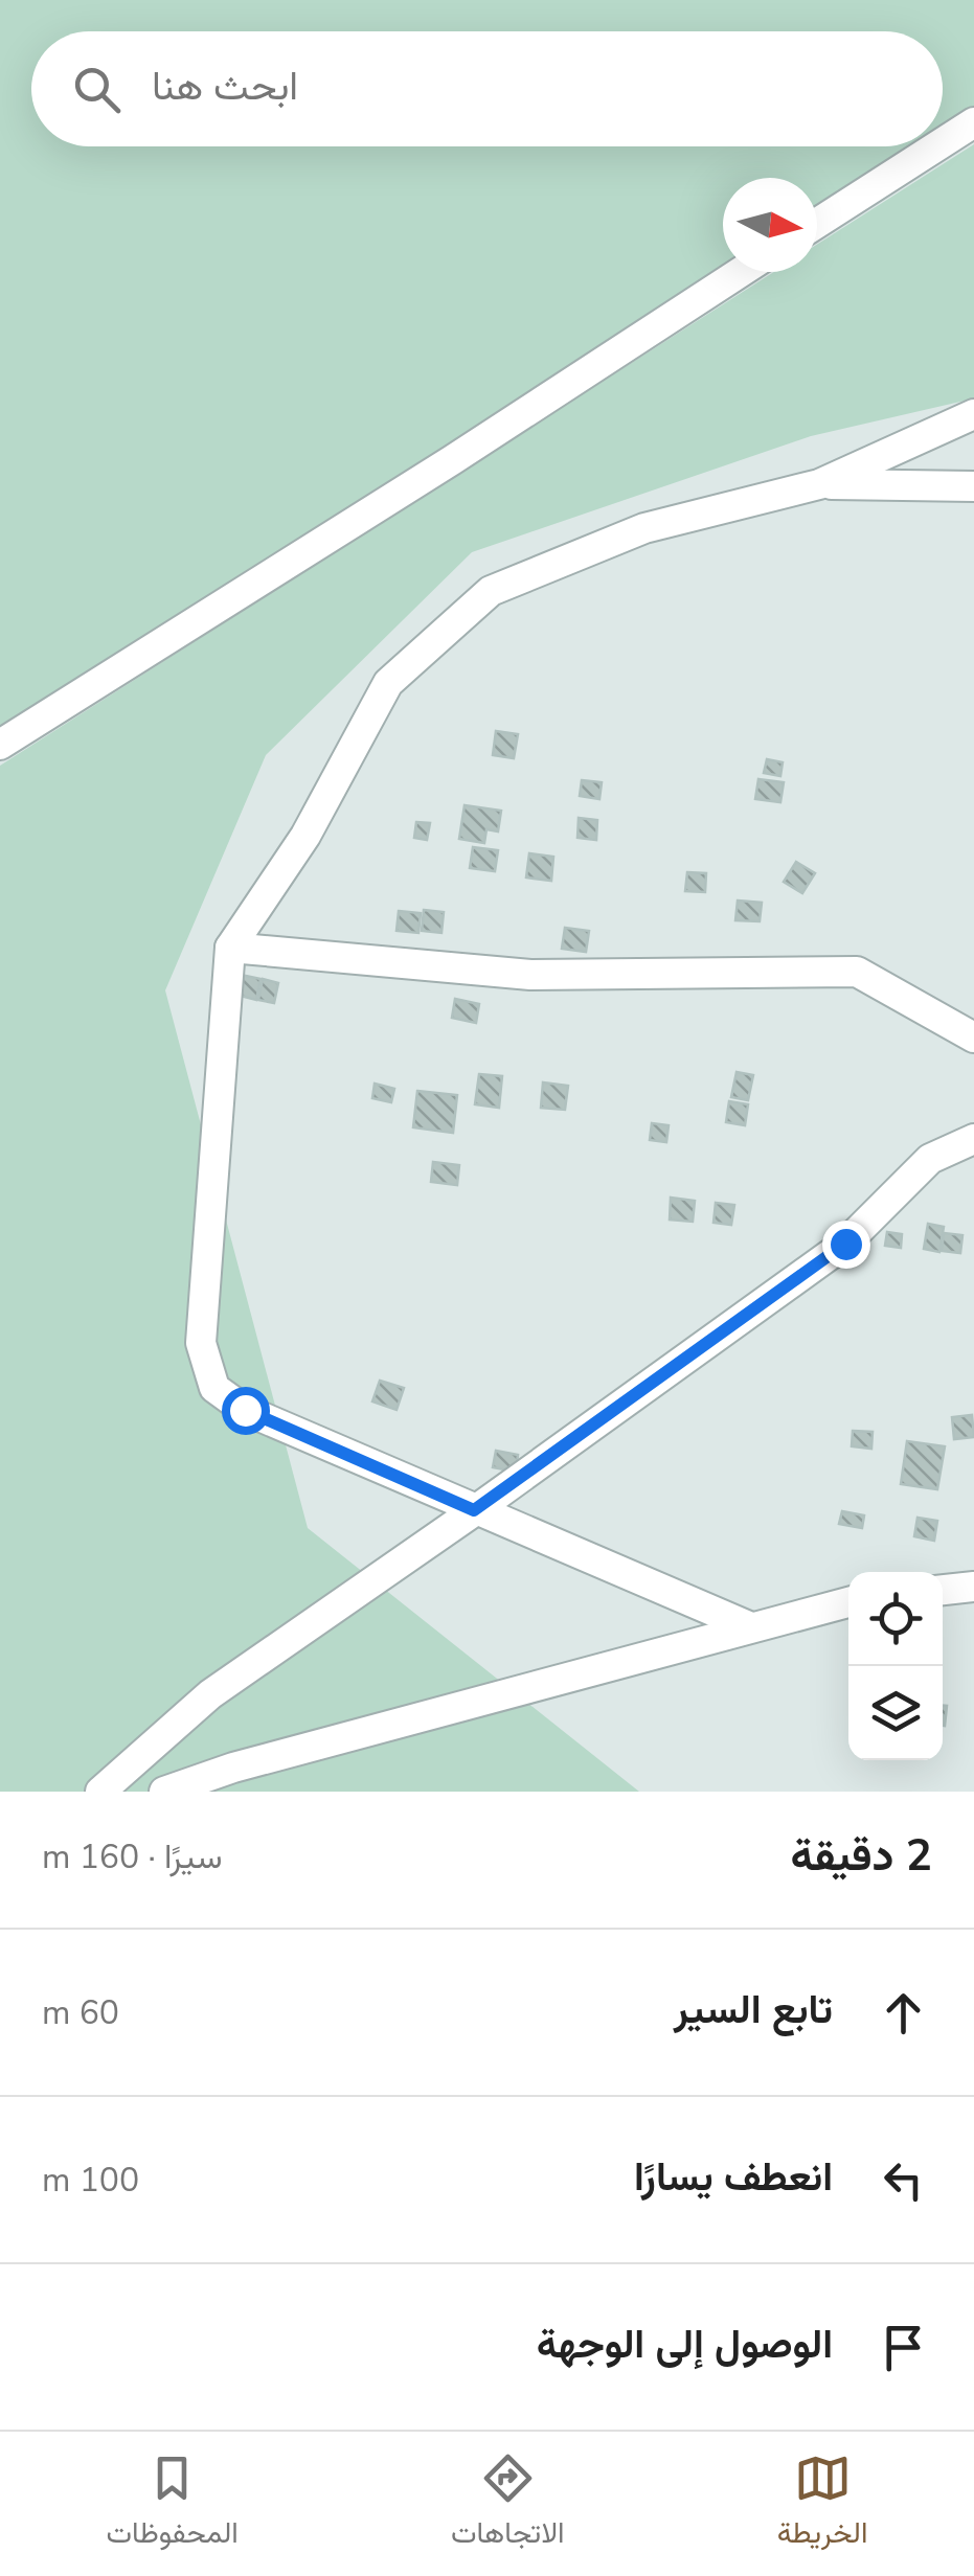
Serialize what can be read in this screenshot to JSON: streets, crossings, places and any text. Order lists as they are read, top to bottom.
{
  "north": "right",
  "page": {
    "search": "ابحث هنا",
    "heading": ["2 دقيقة", "سيرًا · 160 m"],
    "list": [
      ["تابع السير", "60 m"],
      ["انعطف يسارًا", "100 m"],
      "الوصول إلى الوجهة"
    ],
    "nav": ["الخريطة", "الاتجاهات", "المحفوظات"]
  }
}
